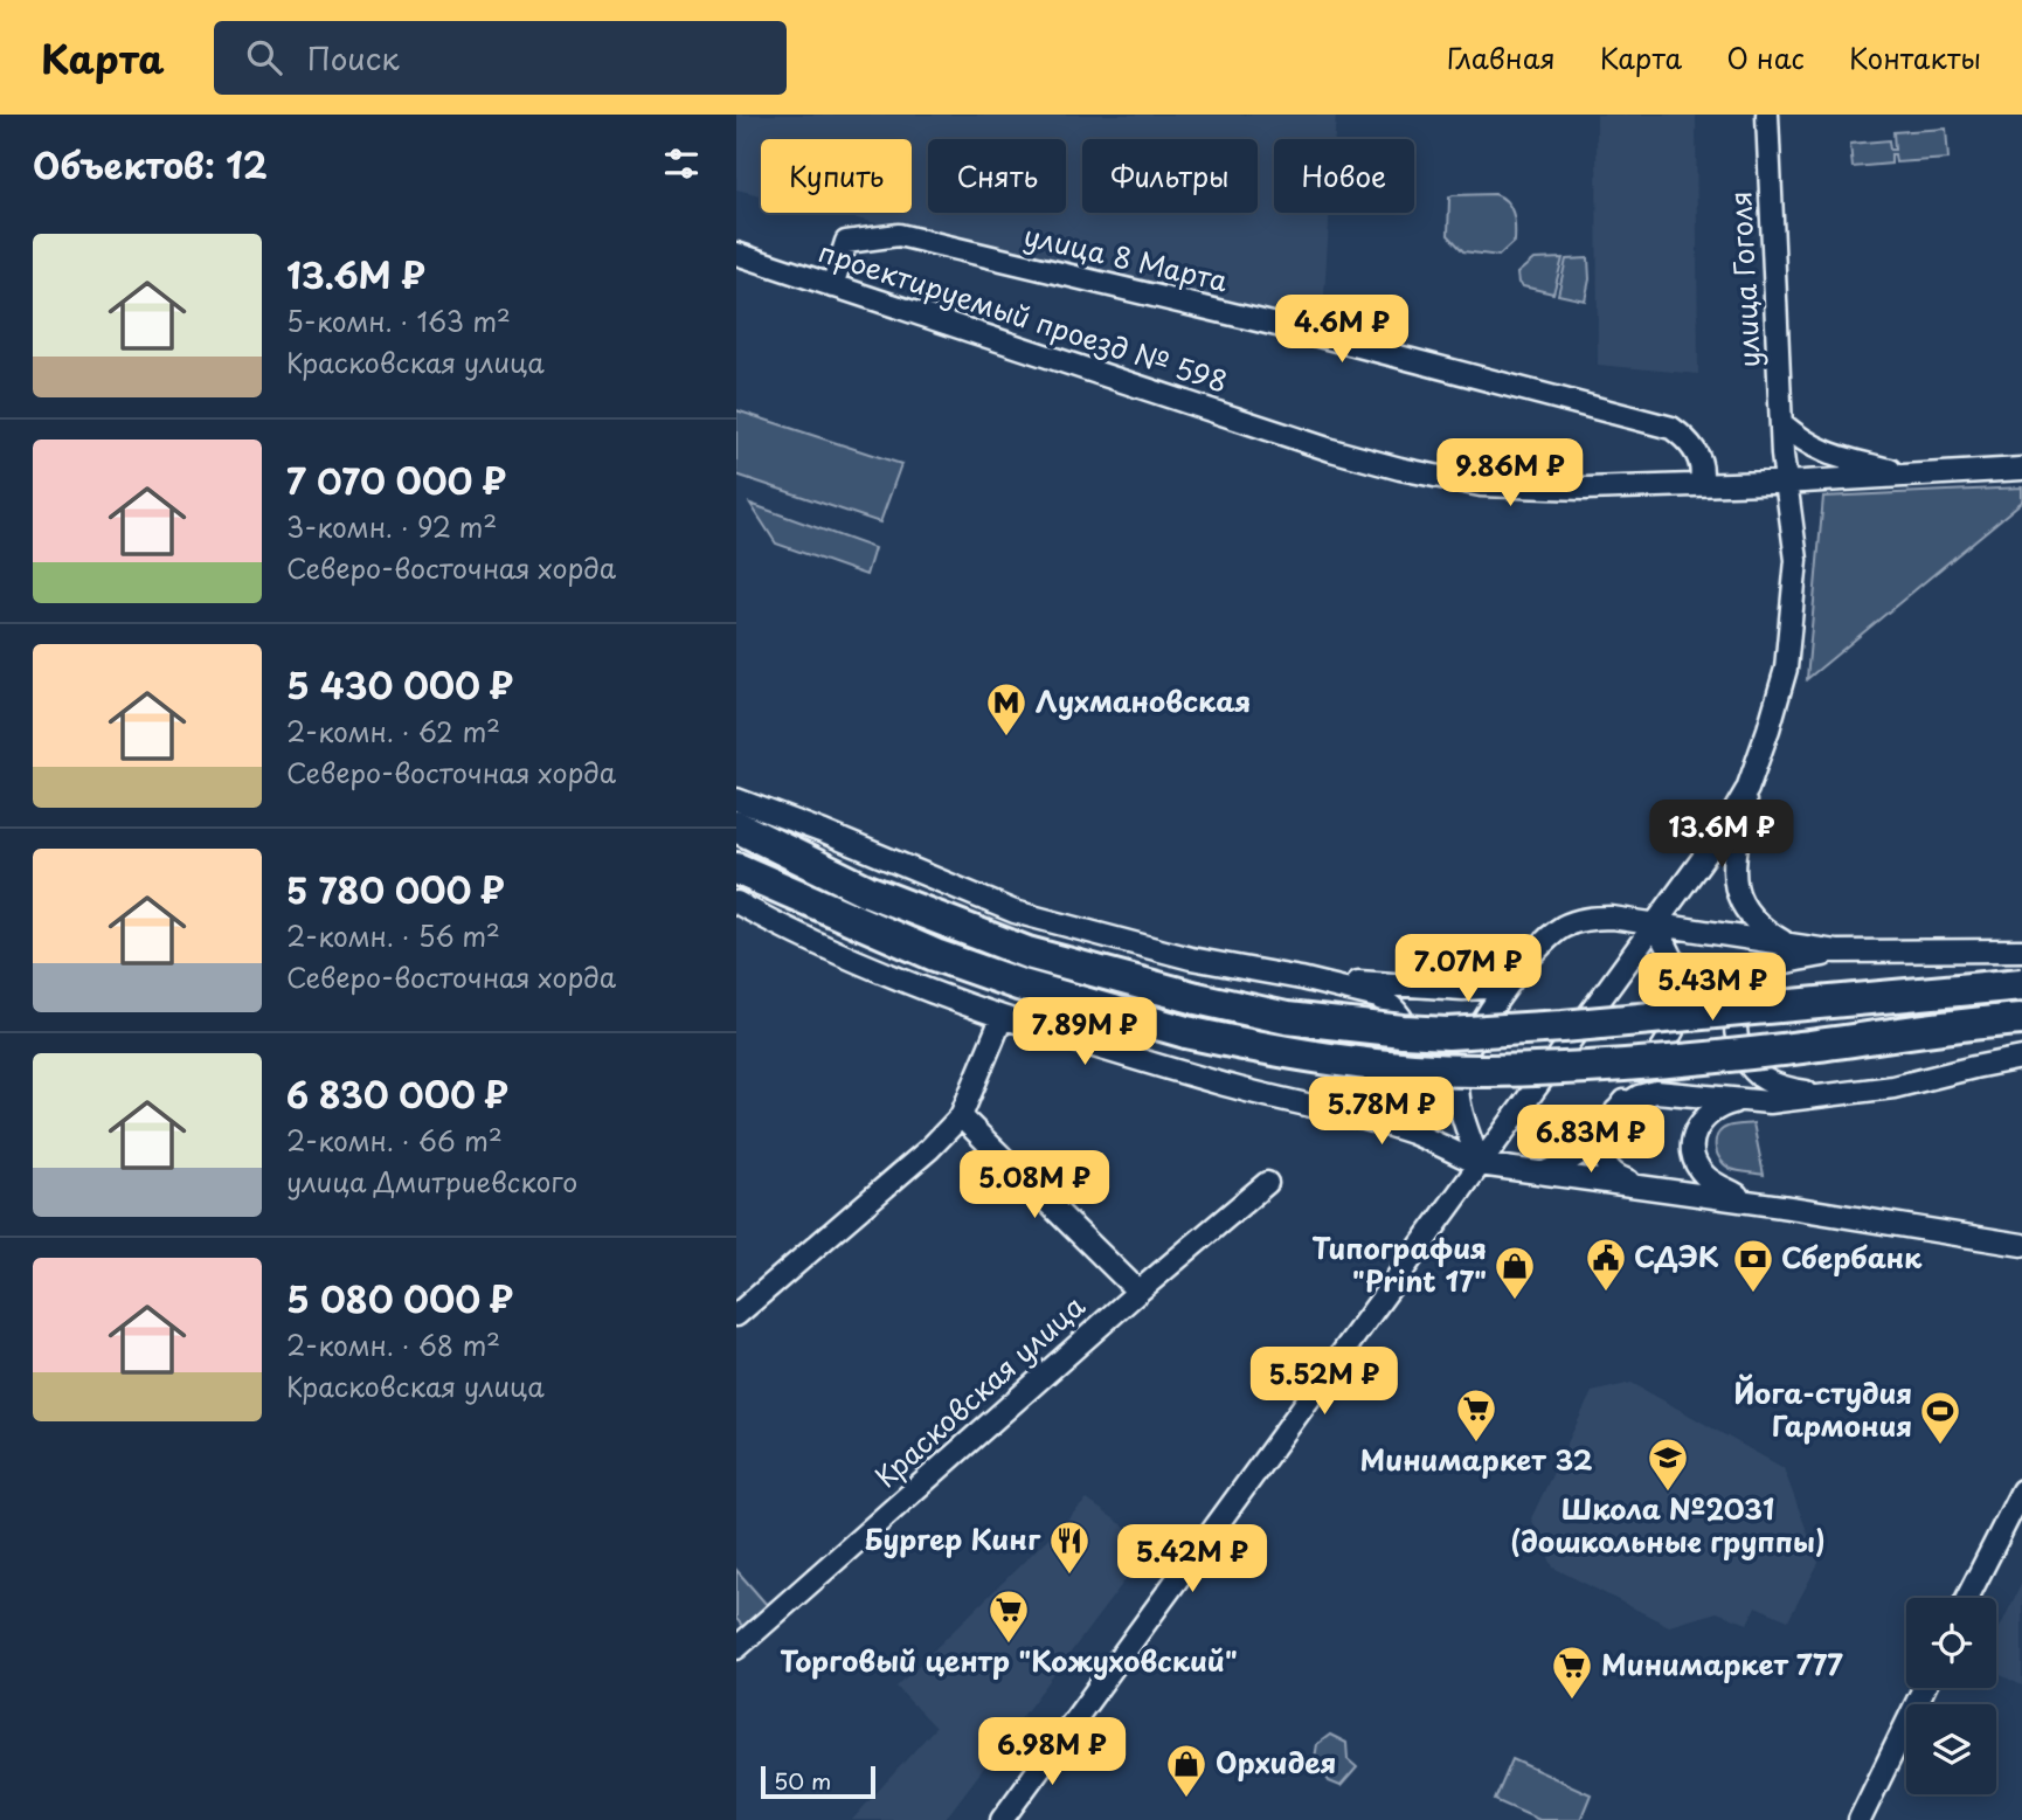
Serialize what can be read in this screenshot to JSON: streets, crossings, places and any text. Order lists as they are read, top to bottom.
{
  "streets": {
    "street": [
      "улица 8 Марта",
      "улица Гоголя",
      "проектируемый проезд № 598",
      "Красковская улица"
    ]
  },
  "crossings": [
    ["улица 8 Марта", "проектируемый проезд № 598"]
  ],
  "places": {
    "metro station": ["Лухмановская"],
    "public building": ["СДЭК"],
    "bank": ["Сбербанк"],
    "shop": ["Типография \"Print 17\"", "Орхидея"],
    "supermarket": ["Минимаркет 32", "Торговый центр \"Кожуховский\"", "Минимаркет 777"],
    "sports": ["Йога-студия Гармония"],
    "school or university": ["Школа №2031 (дошкольные группы)"],
    "restaurant": ["Бургер Кинг"]
  },
  "scale_bar": "50 m",
  "page": {
    "header": "Карта",
    "search": "Поиск",
    "nav": [
      "Главная",
      "Карта",
      "О нас",
      "Контакты"
    ],
    "heading": "Объектов: 12",
    "chip": [
      "Купить",
      "Снять",
      "Фильтры",
      "Новое"
    ],
    "list": [
      {
        "name": "13.6M ₽",
        "note": "5-комн. · 163 m² · Красковская улица"
      },
      {
        "name": "7 070 000 ₽",
        "note": "3-комн. · 92 m² · Северо-восточная хорда"
      },
      {
        "name": "5 430 000 ₽",
        "note": "2-комн. · 62 m² · Северо-восточная хорда"
      },
      {
        "name": "5 780 000 ₽",
        "note": "2-комн. · 56 m² · Северо-восточная хорда"
      },
      {
        "name": "6 830 000 ₽",
        "note": "2-комн. · 66 m² · улица Дмитриевского"
      },
      {
        "name": "5 080 000 ₽",
        "note": "2-комн. · 68 m² · Красковская улица"
      }
    ],
    "price": [
      "4.6M ₽",
      "9.86M ₽",
      "13.6M ₽",
      "7.07M ₽",
      "5.43M ₽",
      "7.89M ₽",
      "5.78M ₽",
      "6.83M ₽",
      "5.08M ₽",
      "5.52M ₽",
      "5.42M ₽",
      "6.98M ₽"
    ],
    "scale": "50 m"
  }
}
